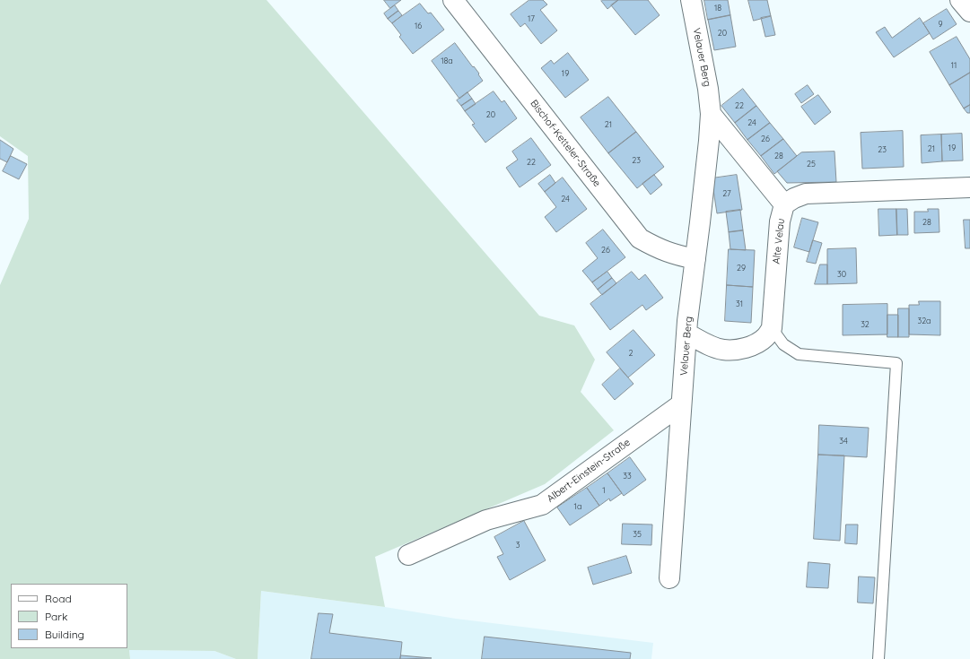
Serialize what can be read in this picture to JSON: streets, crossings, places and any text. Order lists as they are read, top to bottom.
{
  "streets": {
    "street": [
      "Velauer Berg",
      "Bischof-Ketteler-Straße",
      "Alte Velau",
      "Albert-Einstein-Straße"
    ]
  },
  "crossings": [
    ["Velauer Berg", "Bischof-Ketteler-Straße"],
    ["Velauer Berg", "Albert-Einstein-Straße"]
  ],
  "house_numbers": [
    "18",
    "17",
    "9",
    "16",
    "20",
    "18a",
    "11",
    "19",
    "22",
    "20",
    "24",
    "21",
    "26",
    "19",
    "21",
    "23",
    "28",
    "23",
    "22",
    "25",
    "27",
    "24",
    "28",
    "26",
    "29",
    "30",
    "31",
    "32a",
    "32",
    "2",
    "34",
    "33",
    "1",
    "1a",
    "35",
    "3"
  ],
  "legend": ["Road", "Park", "Building"]
}
